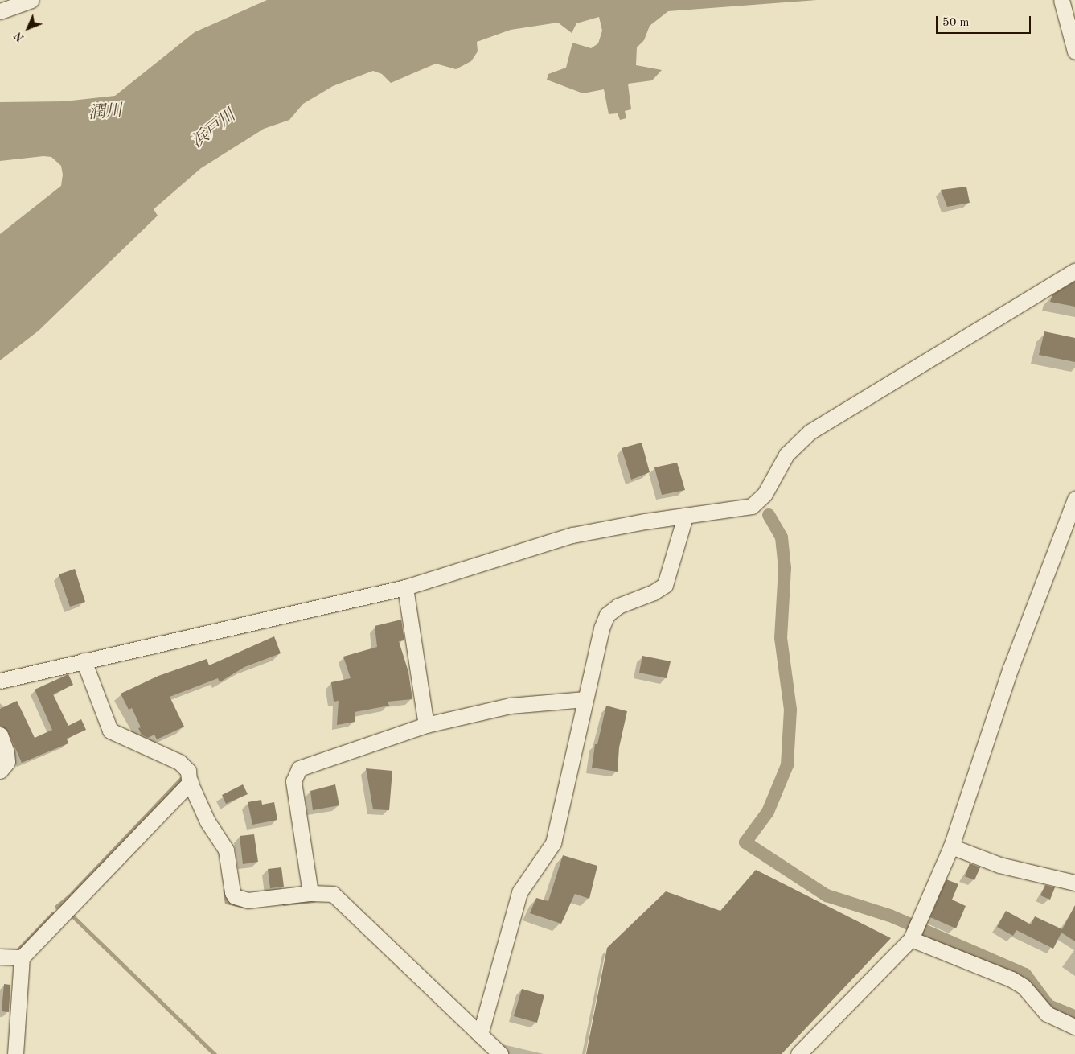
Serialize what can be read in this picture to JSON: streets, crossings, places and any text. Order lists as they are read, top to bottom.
{
  "water": ["潤川", "浜戸川"],
  "scale_bar": "50 m",
  "north": "bottom left"
}
